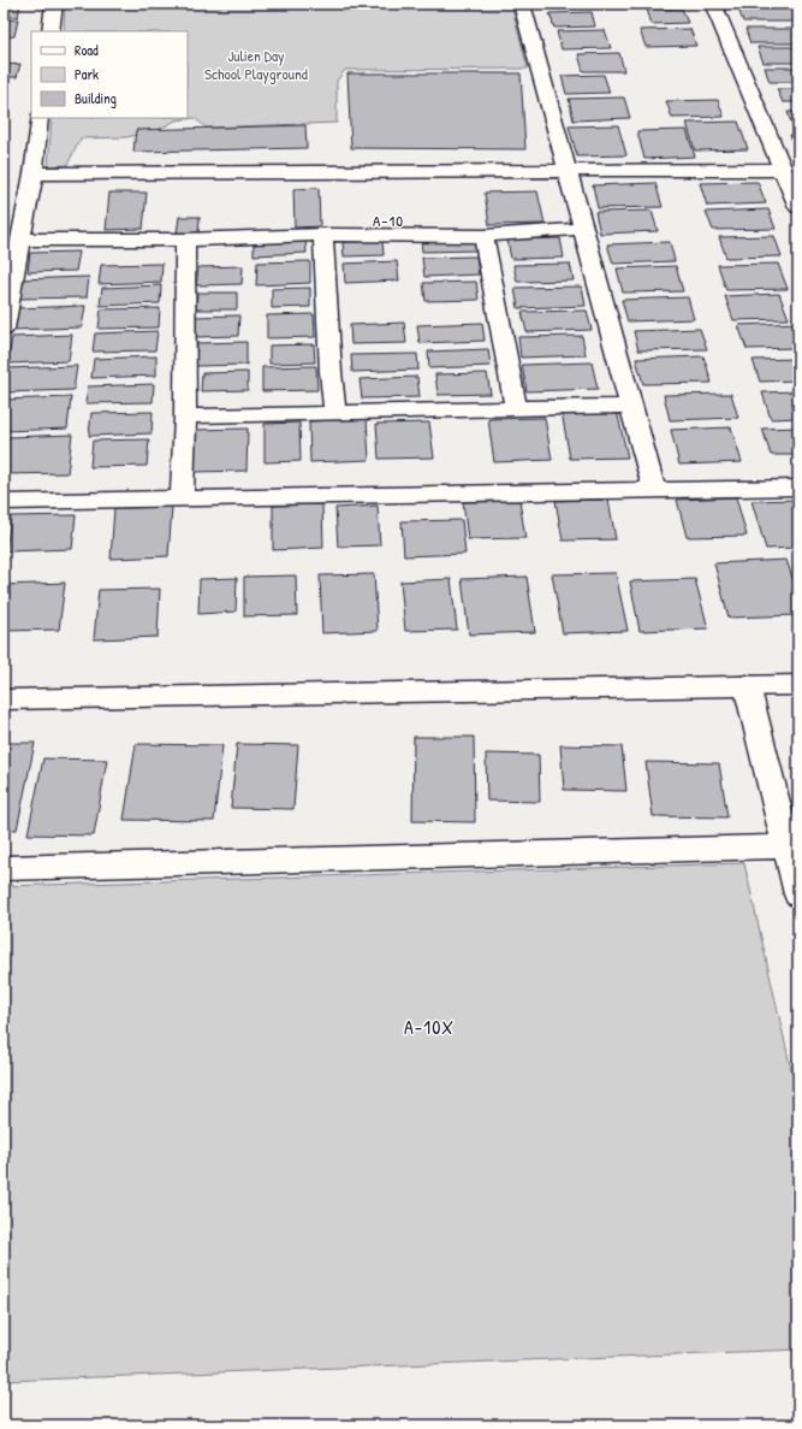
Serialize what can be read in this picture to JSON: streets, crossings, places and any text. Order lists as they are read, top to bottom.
{
  "districts": ["A-10", "A-10X"],
  "parks": ["Julien Day School Playground"],
  "legend": ["Road", "Park", "Building"]
}
